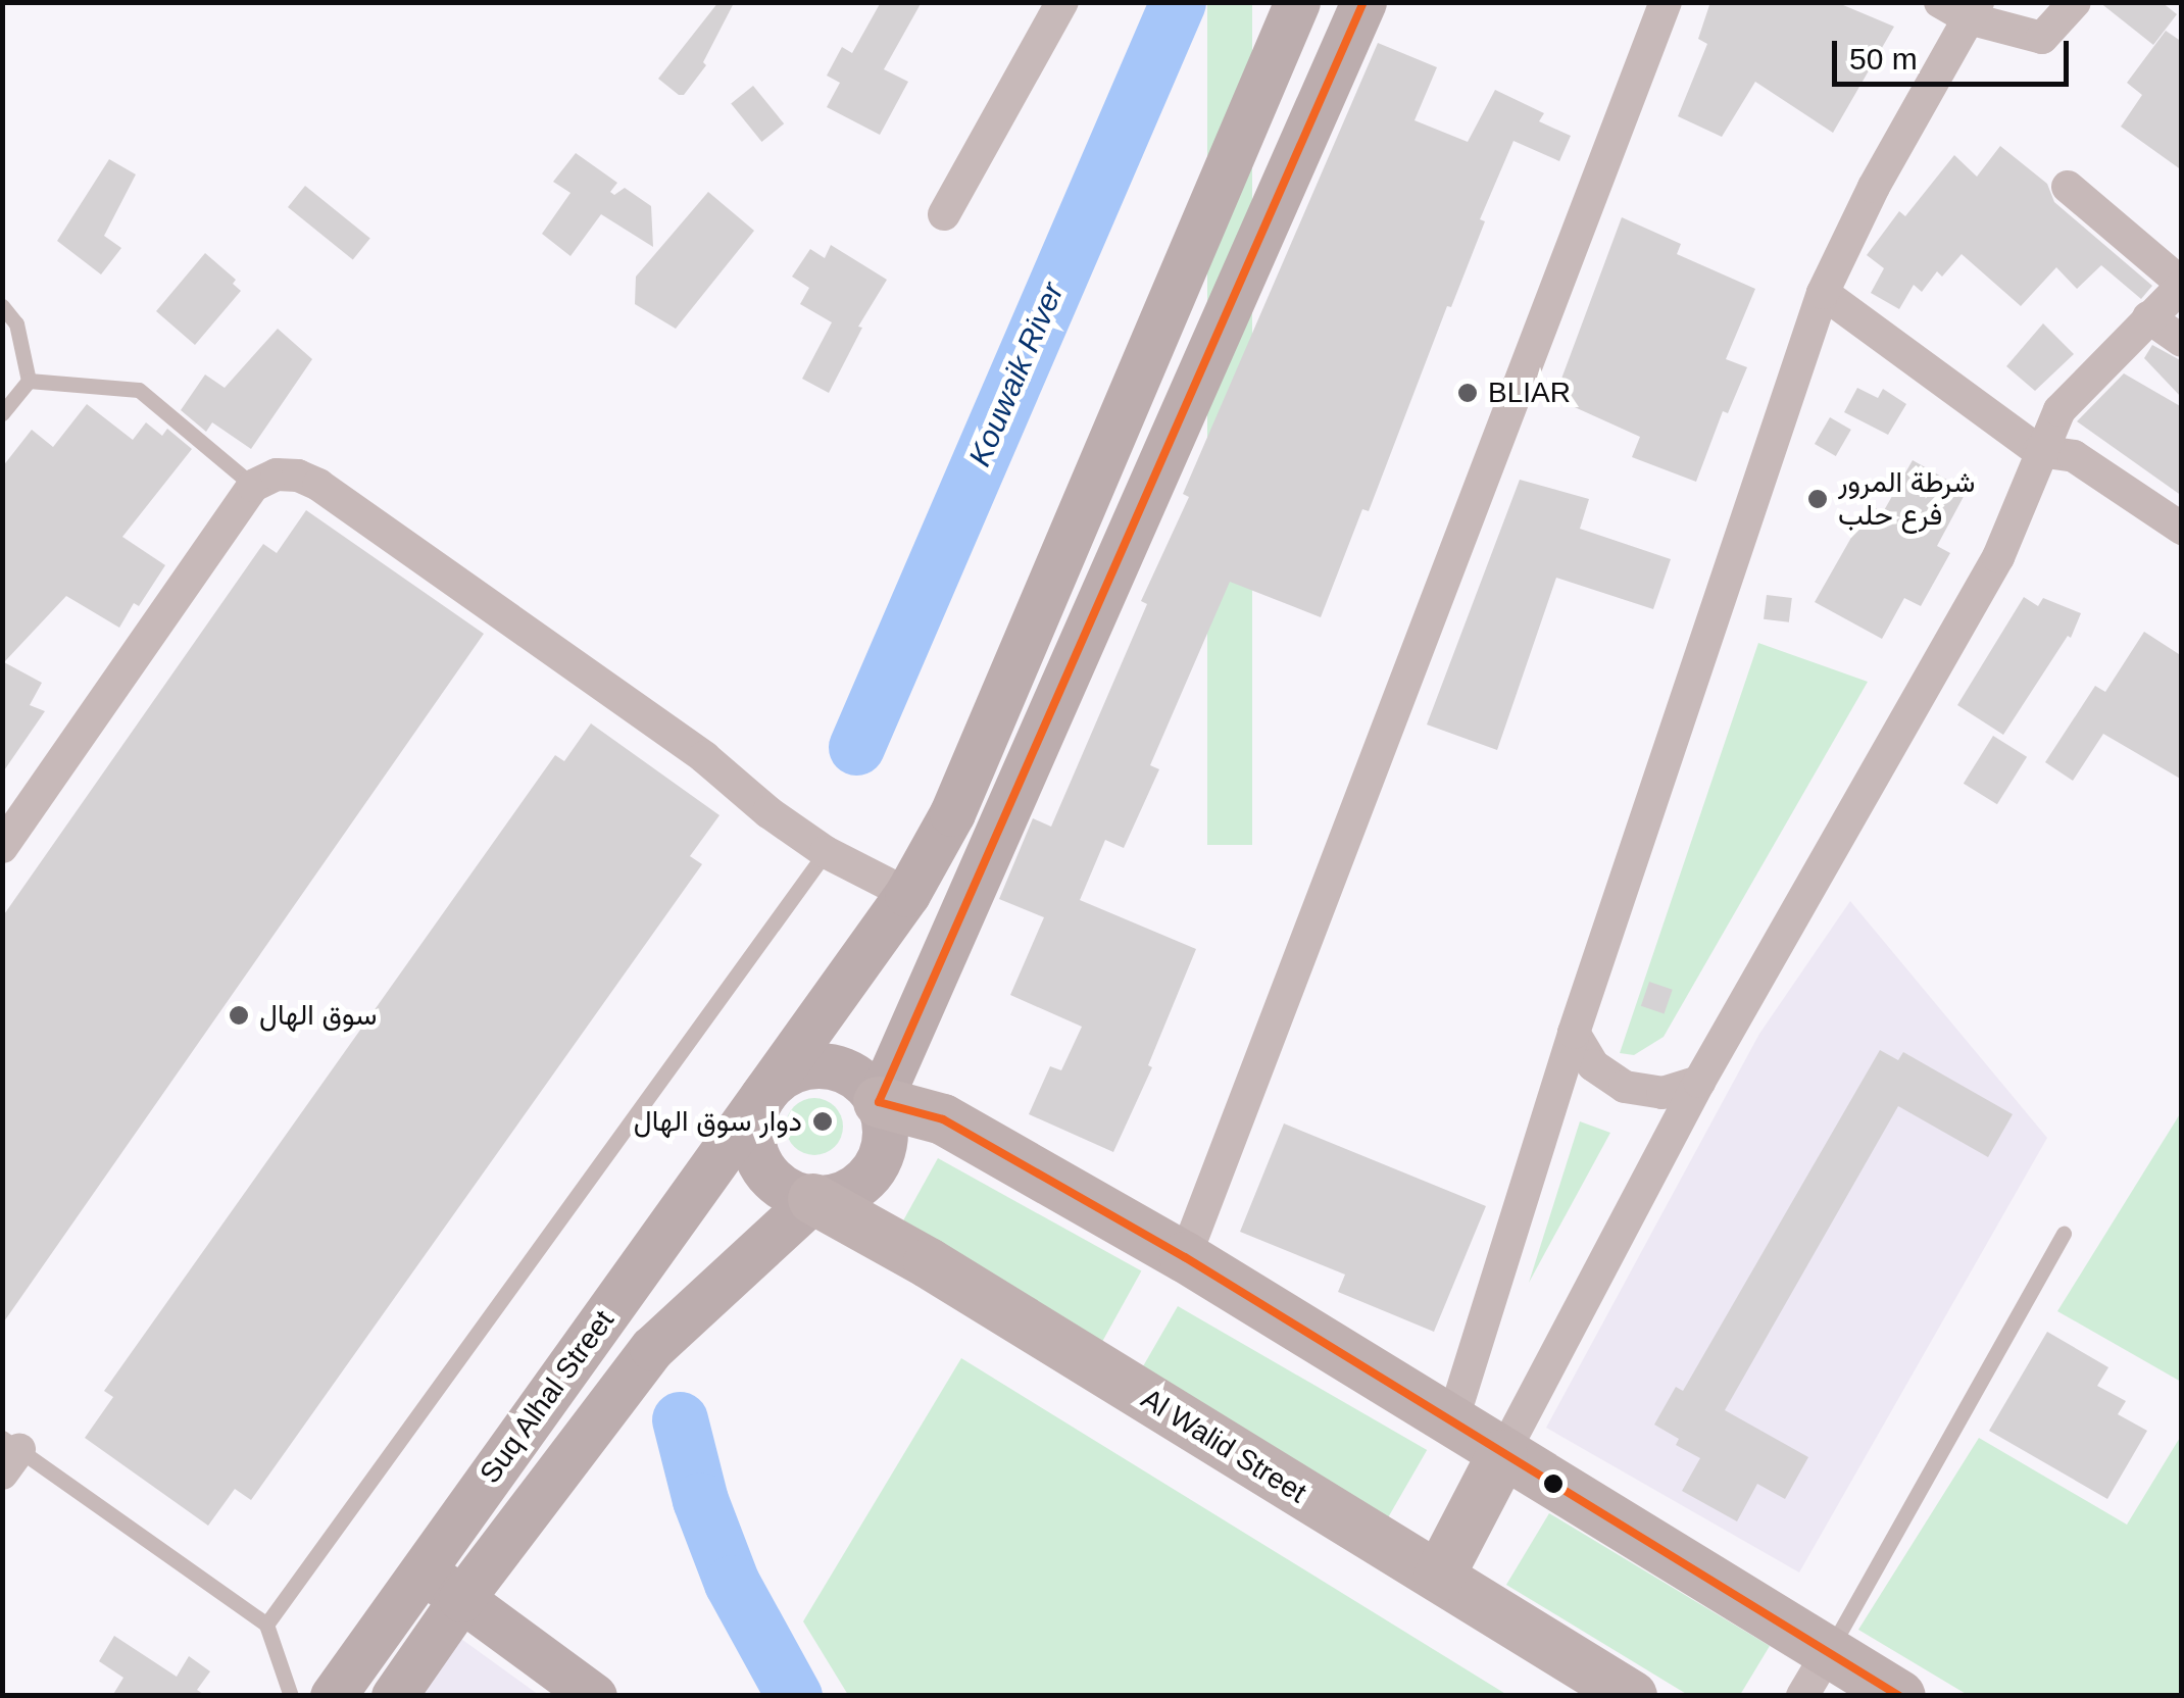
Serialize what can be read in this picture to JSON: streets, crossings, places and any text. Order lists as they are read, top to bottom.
{
  "streets": {
    "main road": ["Suq Alhal Street", "Al Walid Street"]
  },
  "crossings": [
    ["Suq Alhal Street", "Al Walid Street"]
  ],
  "water": ["Kouwaik River"],
  "places": [
    "BLIAR",
    "شرطة المرور فرع حلب",
    "سوق الهال",
    "دوار سوق الهال"
  ],
  "scale_bar": "50 m"
}
